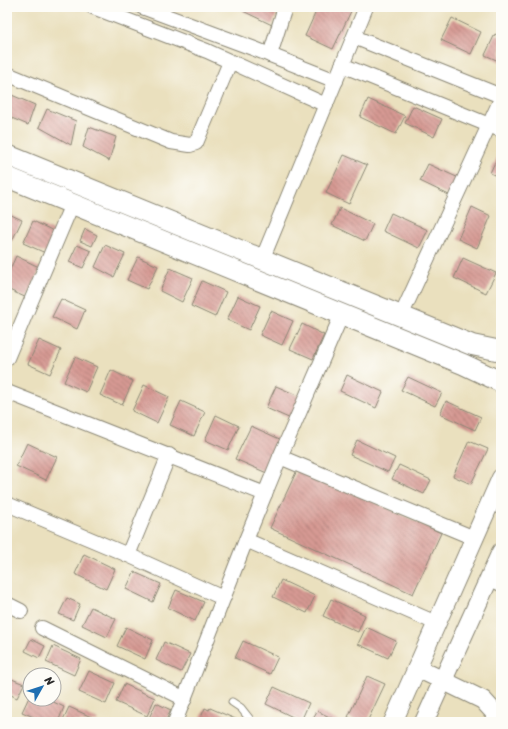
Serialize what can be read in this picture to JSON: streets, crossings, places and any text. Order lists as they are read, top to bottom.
{
  "north": "top right"
}
